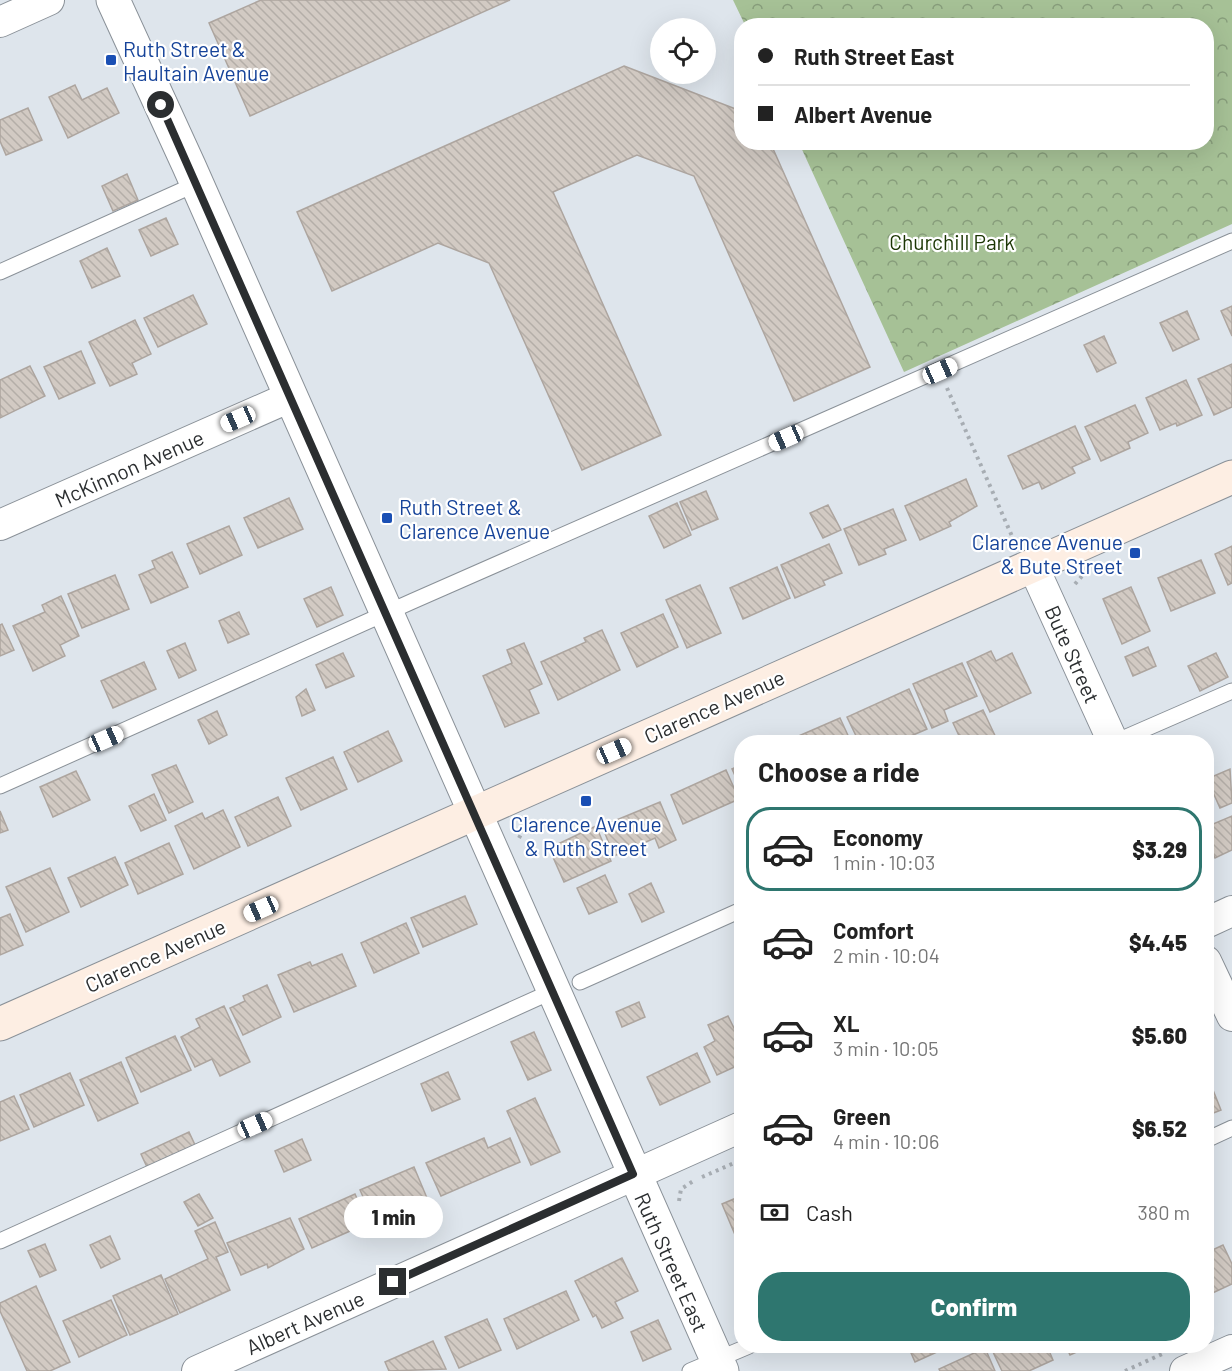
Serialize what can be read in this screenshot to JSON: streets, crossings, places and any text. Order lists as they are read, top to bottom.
{
  "streets": {
    "main road": ["Clarence Avenue"],
    "street": [
      "McKinnon Avenue",
      "Bute Street",
      "Ruth Street East",
      "Albert Avenue"
    ]
  },
  "crossings": [
    ["McKinnon Avenue", "Ruth Street East"],
    ["Bute Street", "Clarence Avenue"],
    ["Clarence Avenue", "Ruth Street East"],
    ["Ruth Street East", "Albert Avenue"]
  ],
  "parks": ["Churchill Park"],
  "places": {
    "transit": [
      "Ruth Street & Haultain Avenue",
      "Ruth Street & Clarence Avenue",
      "Clarence Avenue & Bute Street",
      "Clarence Avenue & Ruth Street"
    ]
  },
  "page": {
    "banner": ["Ruth Street East", "Albert Avenue"],
    "heading": "Choose a ride",
    "list": [
      {
        "name": "Economy",
        "note": "1 min · 10:03",
        "value": "$3.29"
      },
      {
        "name": "Comfort",
        "note": "2 min · 10:04",
        "value": "$4.45"
      },
      {
        "name": "XL",
        "note": "3 min · 10:05",
        "value": "$5.60"
      },
      {
        "name": "Green",
        "note": "4 min · 10:06",
        "value": "$6.52"
      }
    ],
    "pay": ["Cash", "380 m"],
    "bubble": "1 min",
    "buttons": "Confirm"
  }
}
